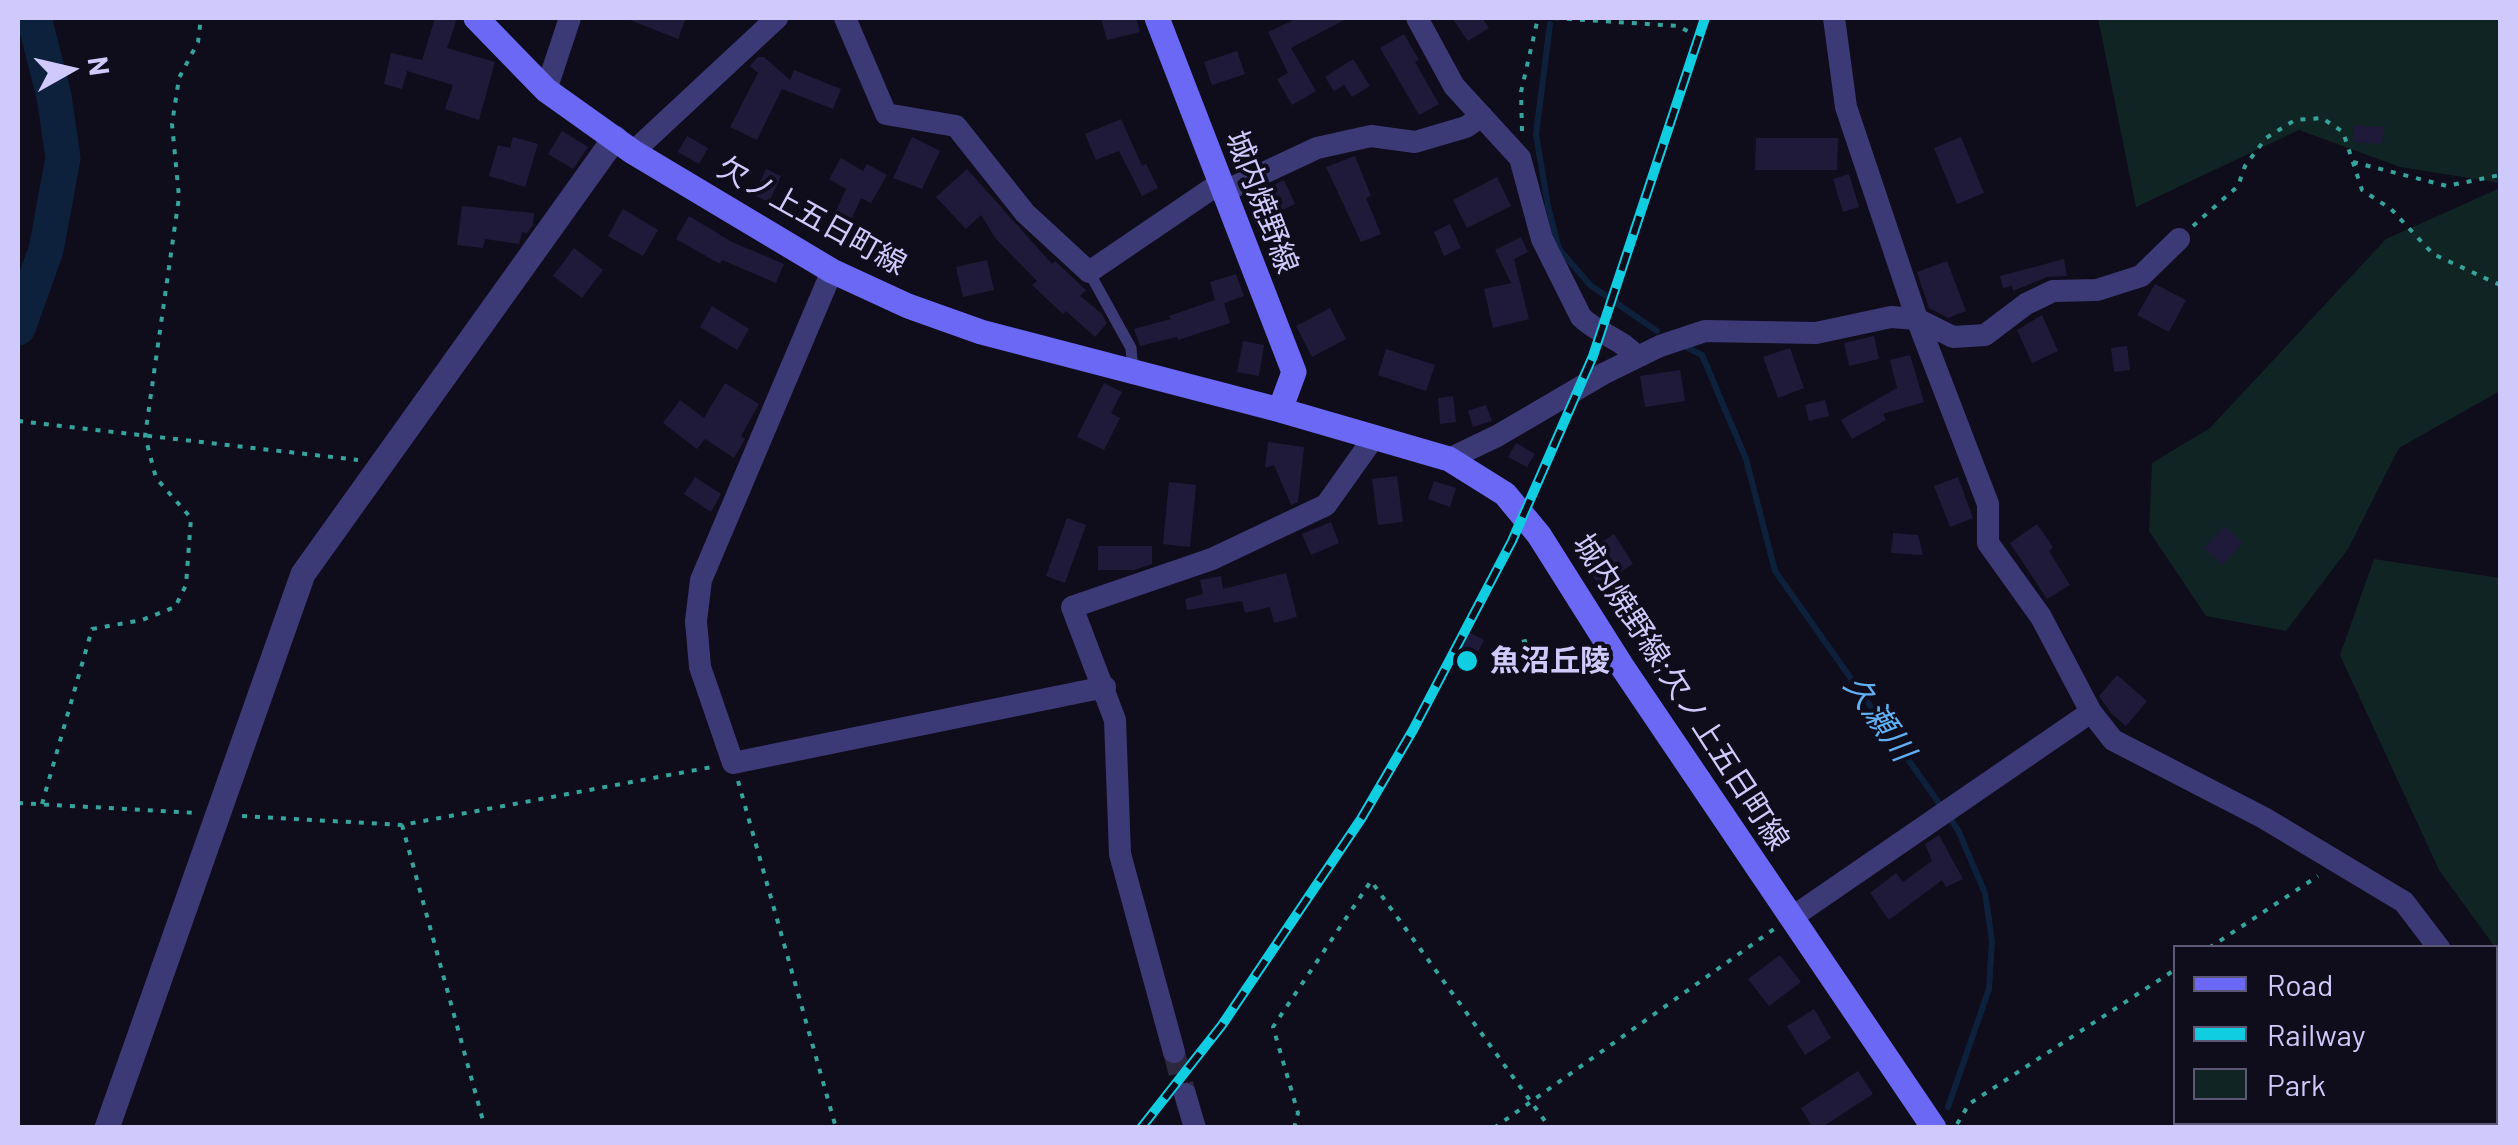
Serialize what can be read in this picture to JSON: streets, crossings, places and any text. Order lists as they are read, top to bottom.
{
  "streets": {
    "main road": ["城内焼野線", "欠ノ上五日町線", "城内焼野線;欠ノ上五日町線"]
  },
  "crossings": [
    ["城内焼野線", "欠ノ上五日町線"],
    ["城内焼野線", "城内焼野線;欠ノ上五日町線"],
    ["欠ノ上五日町線", "城内焼野線;欠ノ上五日町線"]
  ],
  "water": ["久瀬川"],
  "places": ["魚沼丘陵"],
  "legend": ["Road", "Railway", "Park"],
  "north": "right"
}
